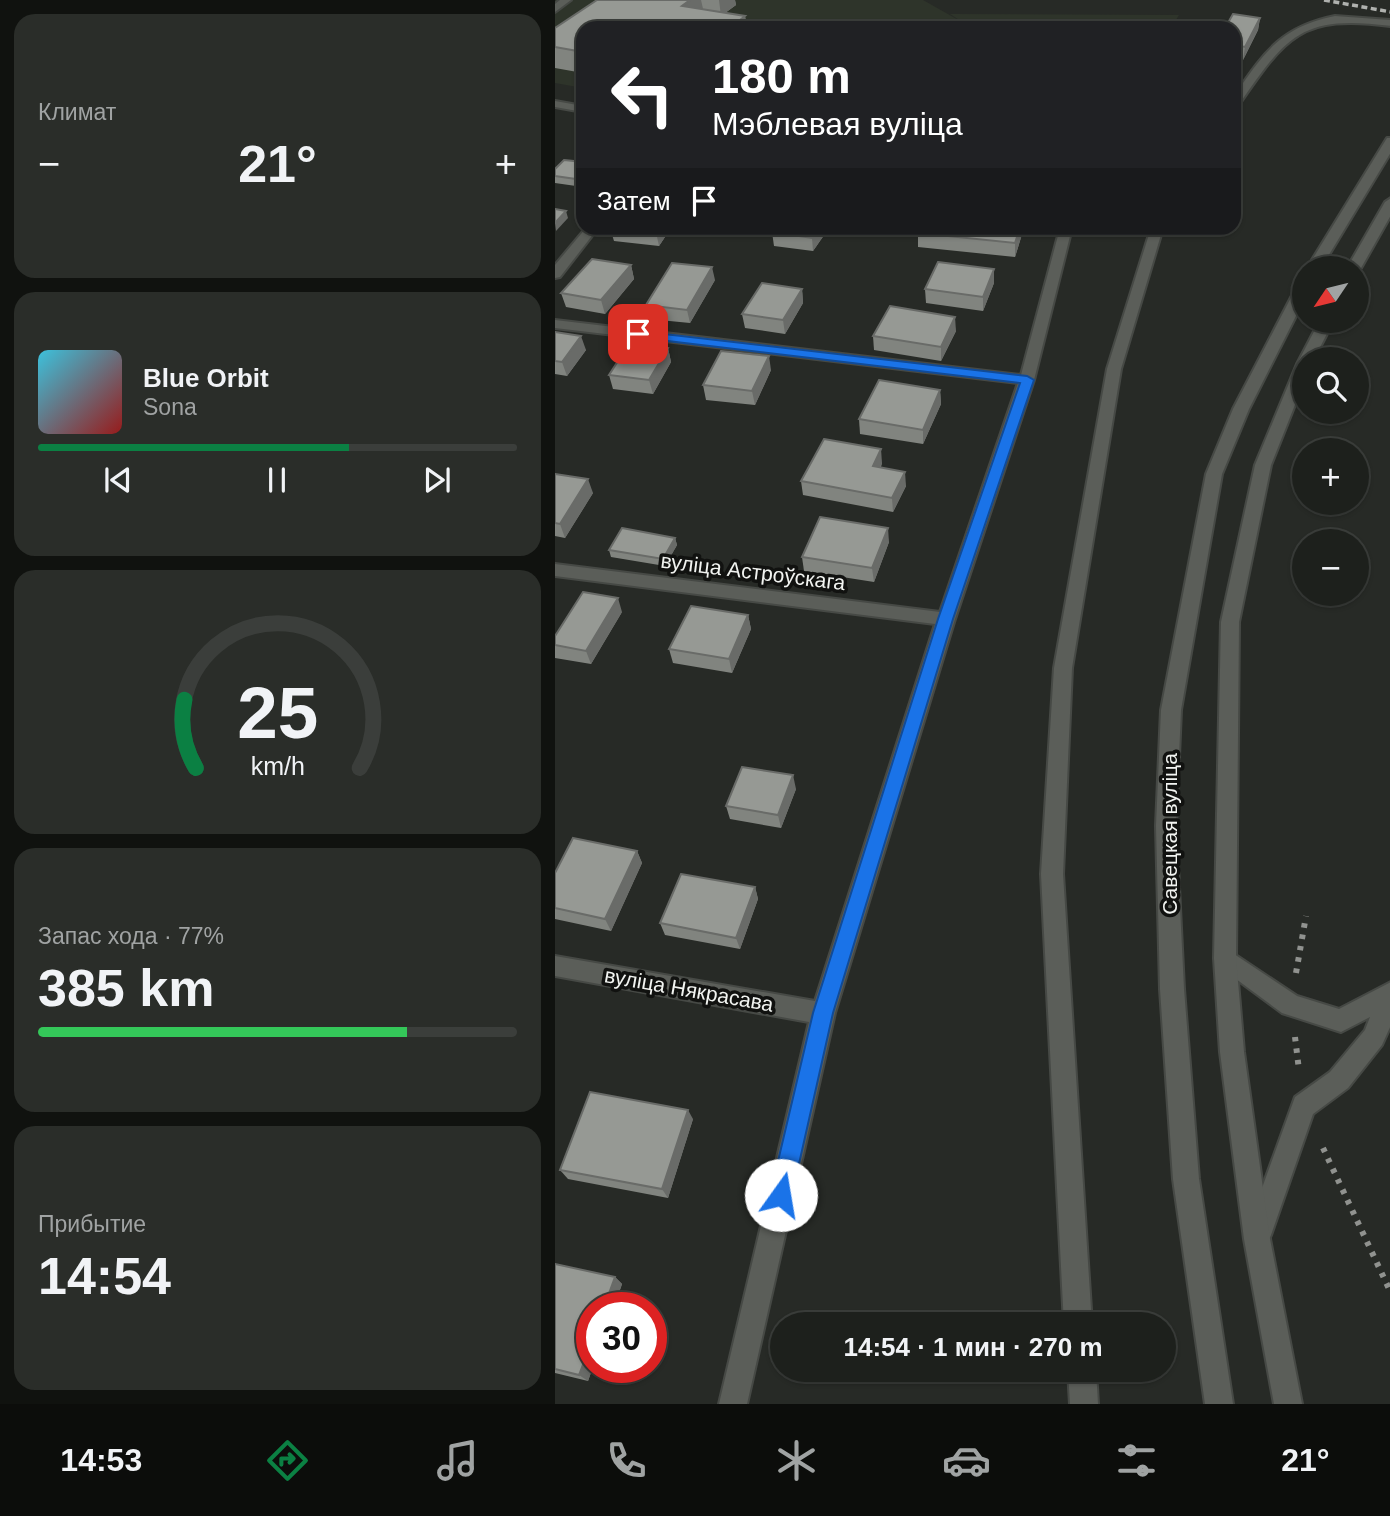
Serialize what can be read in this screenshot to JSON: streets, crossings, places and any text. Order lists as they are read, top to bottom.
{
  "streets": {
    "street": ["вуліца Астроўскага", "Савецкая вуліца", "вуліца Някрасава"]
  },
  "north": "bottom left",
  "page": {
    "tile": [
      "Климат",
      ["Запас хода · 77%", "385 km"],
      ["Прибытие", "14:54"]
    ],
    "turn": ["180 m", "Мэблевая вуліца"],
    "heat": ["−", "21°", "+"],
    "then": "Затем",
    "map_buttons": ["+", "−"],
    "song": ["Blue Orbit", "Sona"],
    "limit": "30",
    "trip": "14:54 · 1 мин · 270 m",
    "tabs": ["14:53", "21°"],
    "gauge": ["25", "km/h"]
  }
}
